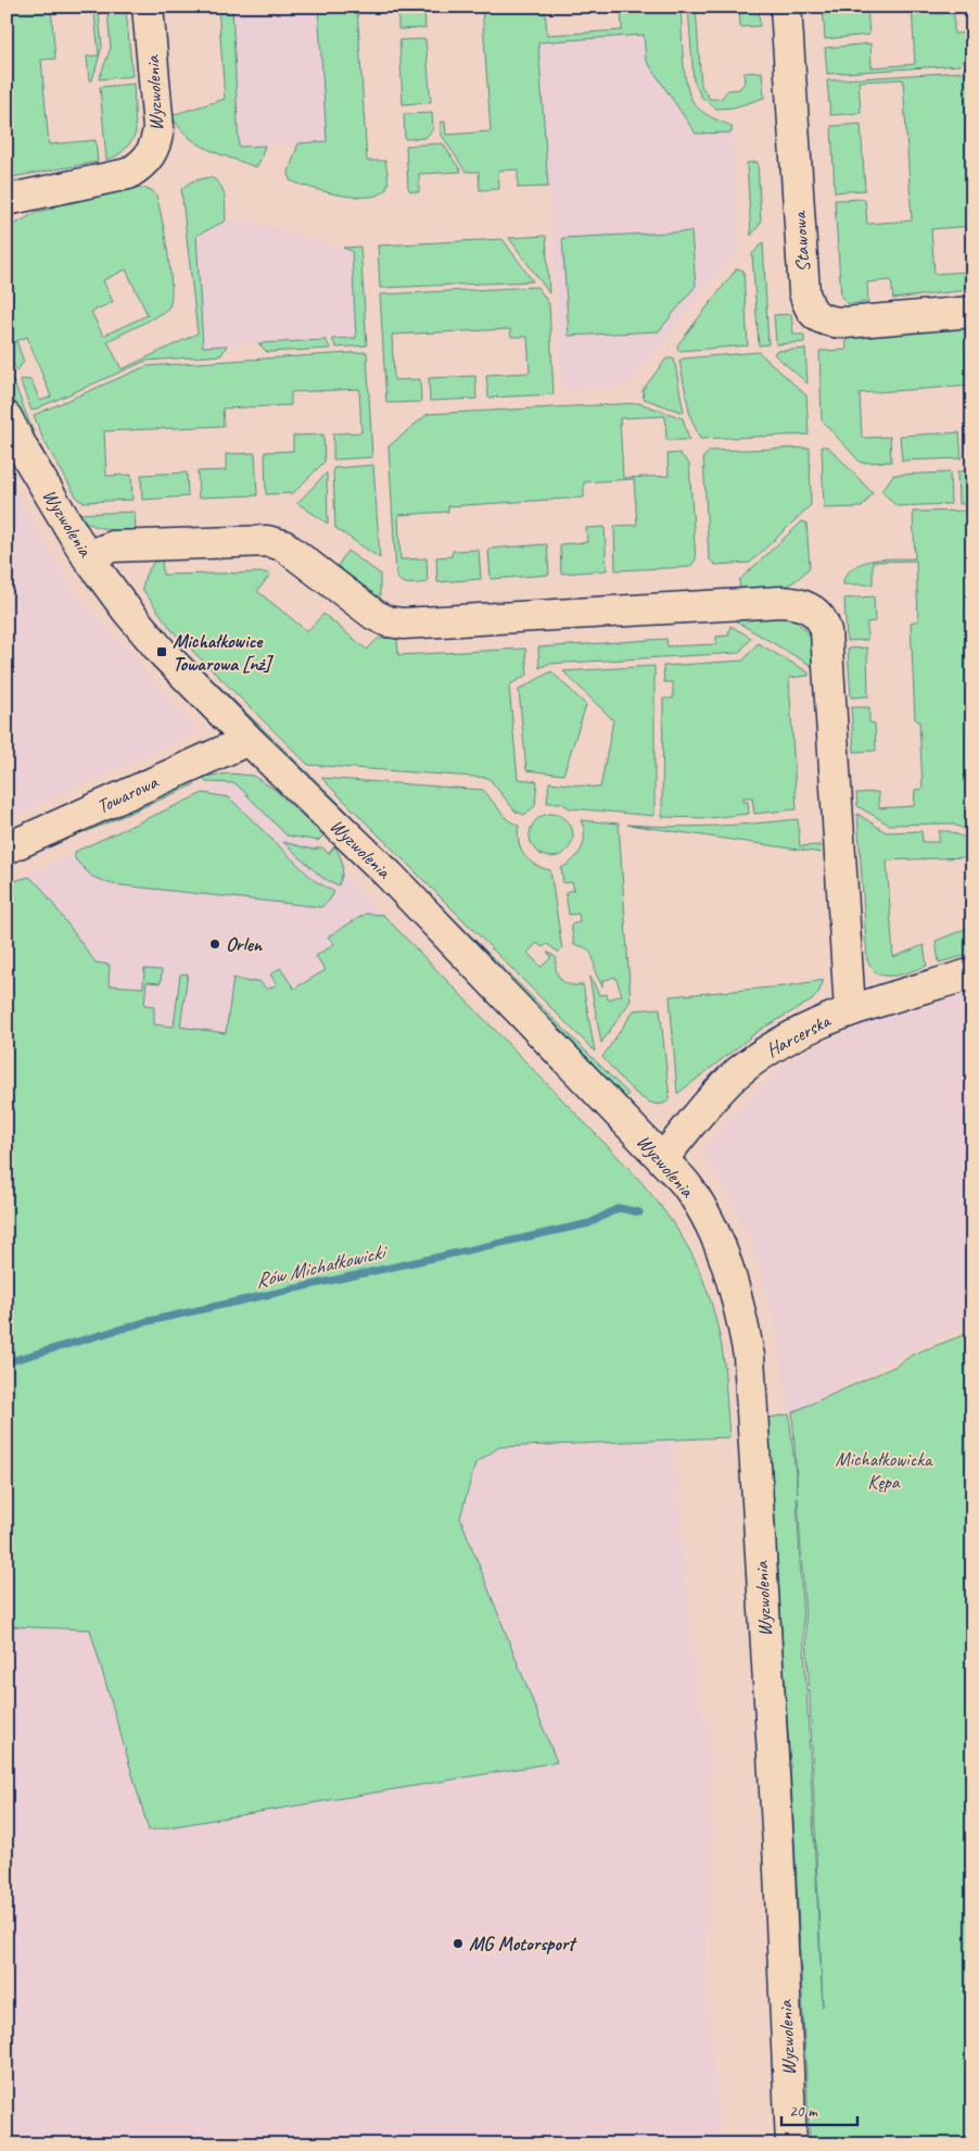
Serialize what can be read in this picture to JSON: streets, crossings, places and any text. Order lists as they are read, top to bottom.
{
  "streets": {
    "street": [
      "Wyzwolenia",
      "Stawowa",
      "Towarowa",
      "Harcerska"
    ]
  },
  "crossings": [
    ["Wyzwolenia", "Towarowa"],
    ["Wyzwolenia", "Harcerska"]
  ],
  "water": ["Rów Michałkowicki"],
  "parks": ["Michałkowicka Kępa"],
  "places": {
    "transit": ["Michałkowice Towarowa [nż]"],
    "other": ["Orlen", "MG Motorsport"]
  },
  "scale_bar": "20 m"
}
